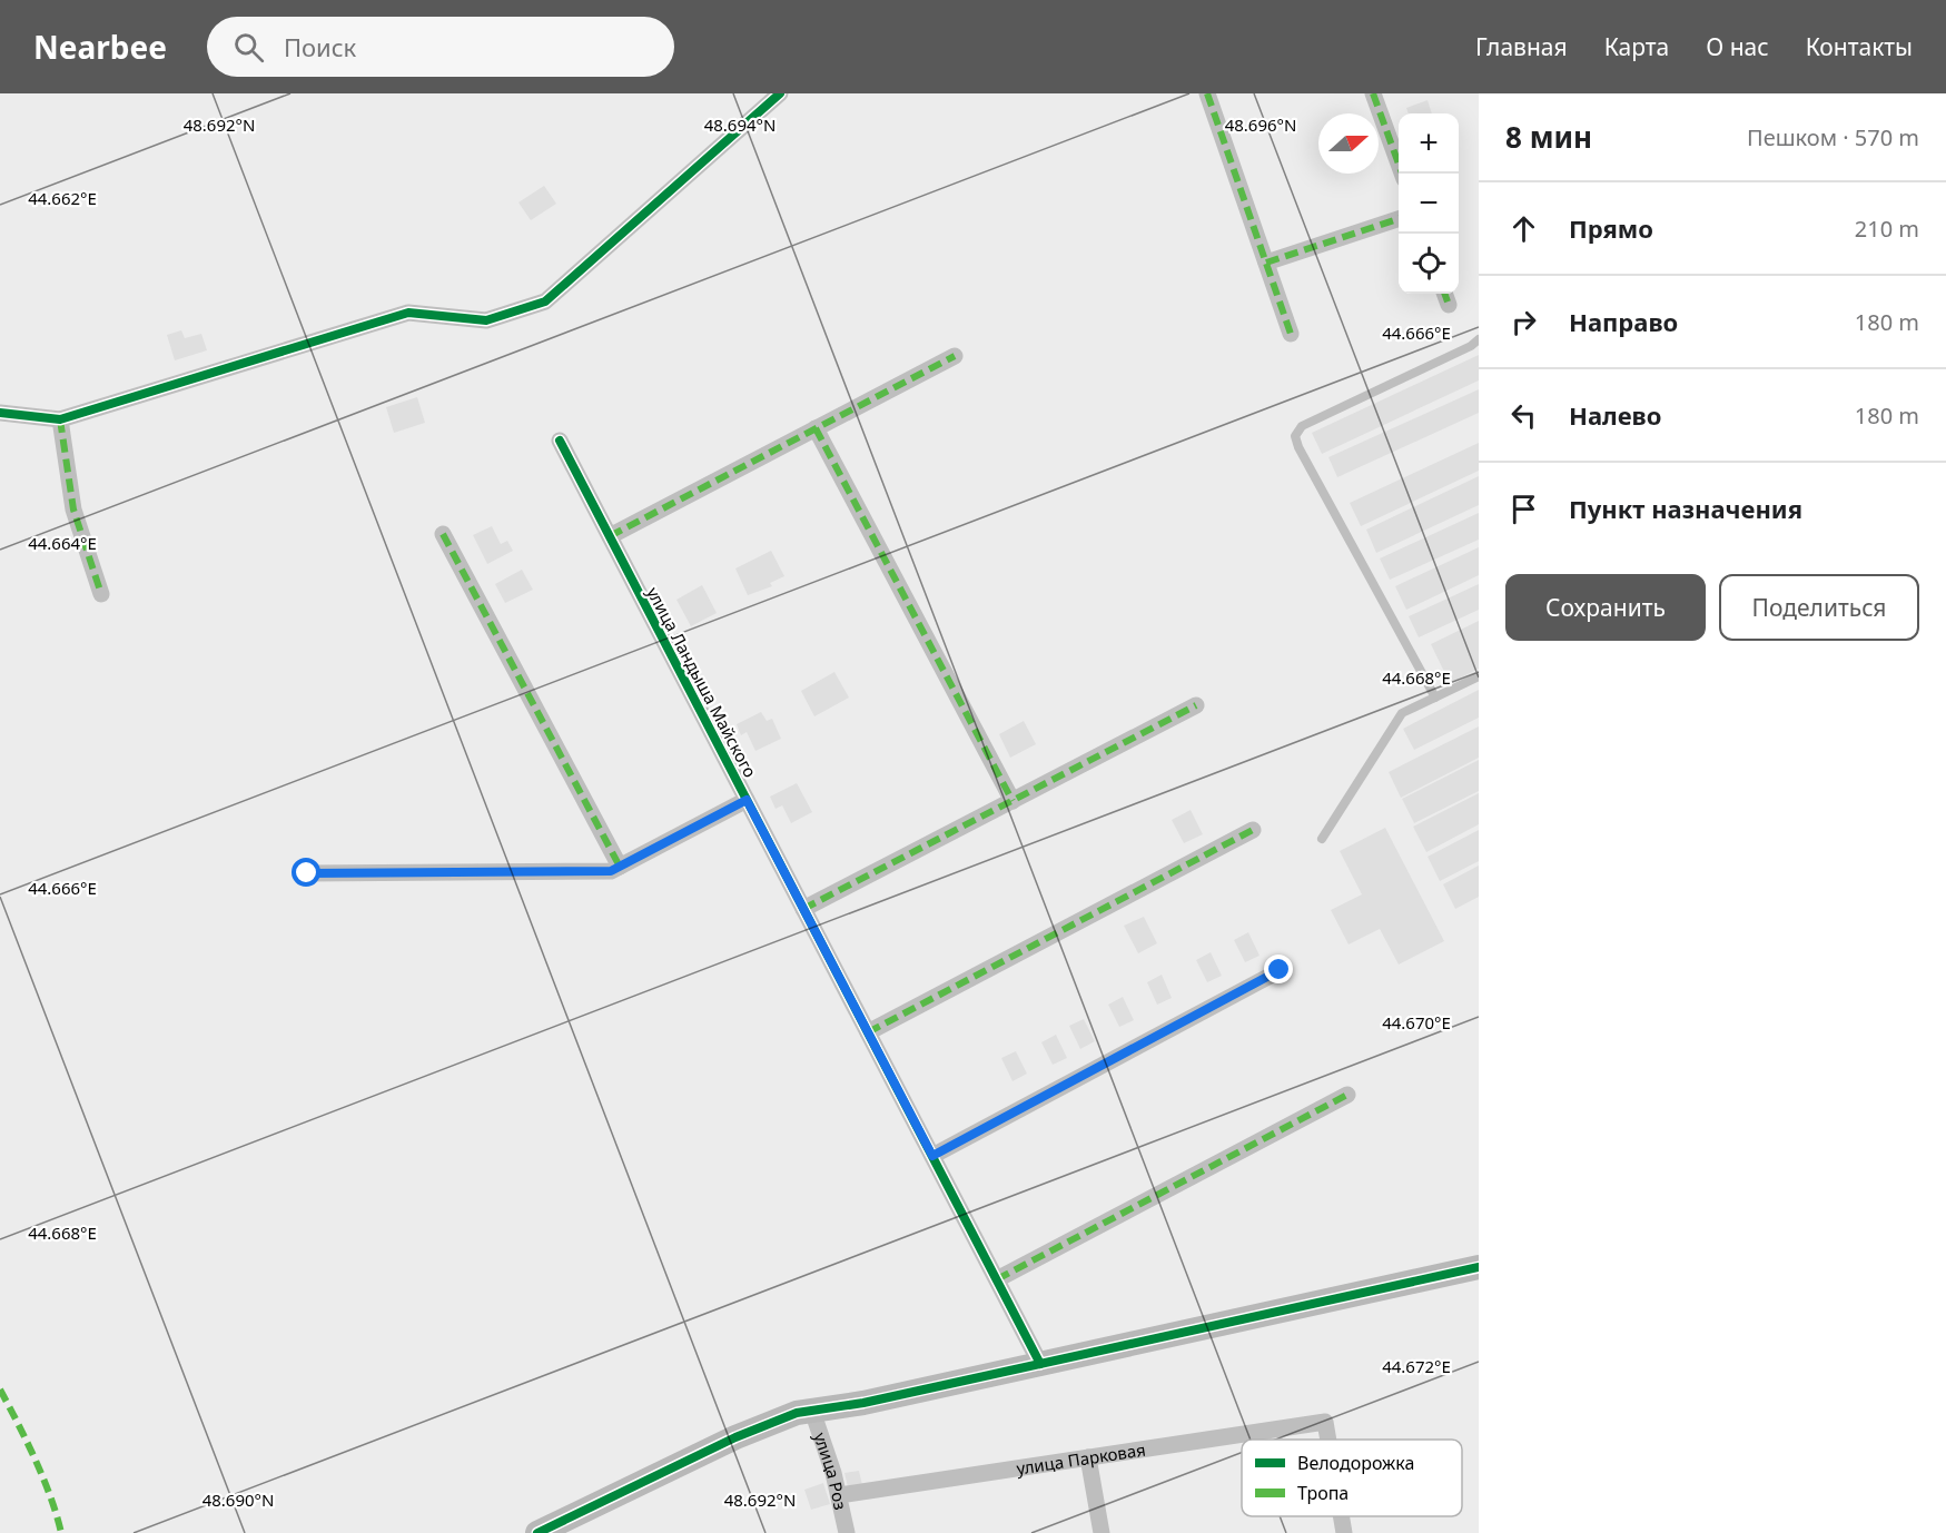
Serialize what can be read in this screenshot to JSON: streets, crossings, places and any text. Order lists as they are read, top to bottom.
{
  "streets": {
    "street": ["улица Ландыша Майского", "улица Парковая", "улица Роз"]
  },
  "crossings": [
    ["улица Парковая", "улица Роз"]
  ],
  "legend": ["Велодорожка", "Тропа"],
  "north": "right",
  "page": {
    "header": "Nearbee",
    "search": "Поиск",
    "nav": [
      "Главная",
      "Карта",
      "О нас",
      "Контакты"
    ],
    "heading": ["8 мин", "Пешком · 570 m"],
    "map_buttons": ["+", "−"],
    "list": [
      ["Прямо", "210 m"],
      ["Направо", "180 m"],
      ["Налево", "180 m"],
      "Пункт назначения"
    ],
    "buttons": ["Сохранить", "Поделиться"]
  },
  "coordinates": [
    "48.696°N",
    "48.692°N",
    "48.694°N",
    "44.662°E",
    "44.666°E",
    "44.664°E",
    "44.668°E",
    "44.670°E",
    "44.672°E",
    "48.690°N"
  ]
}
